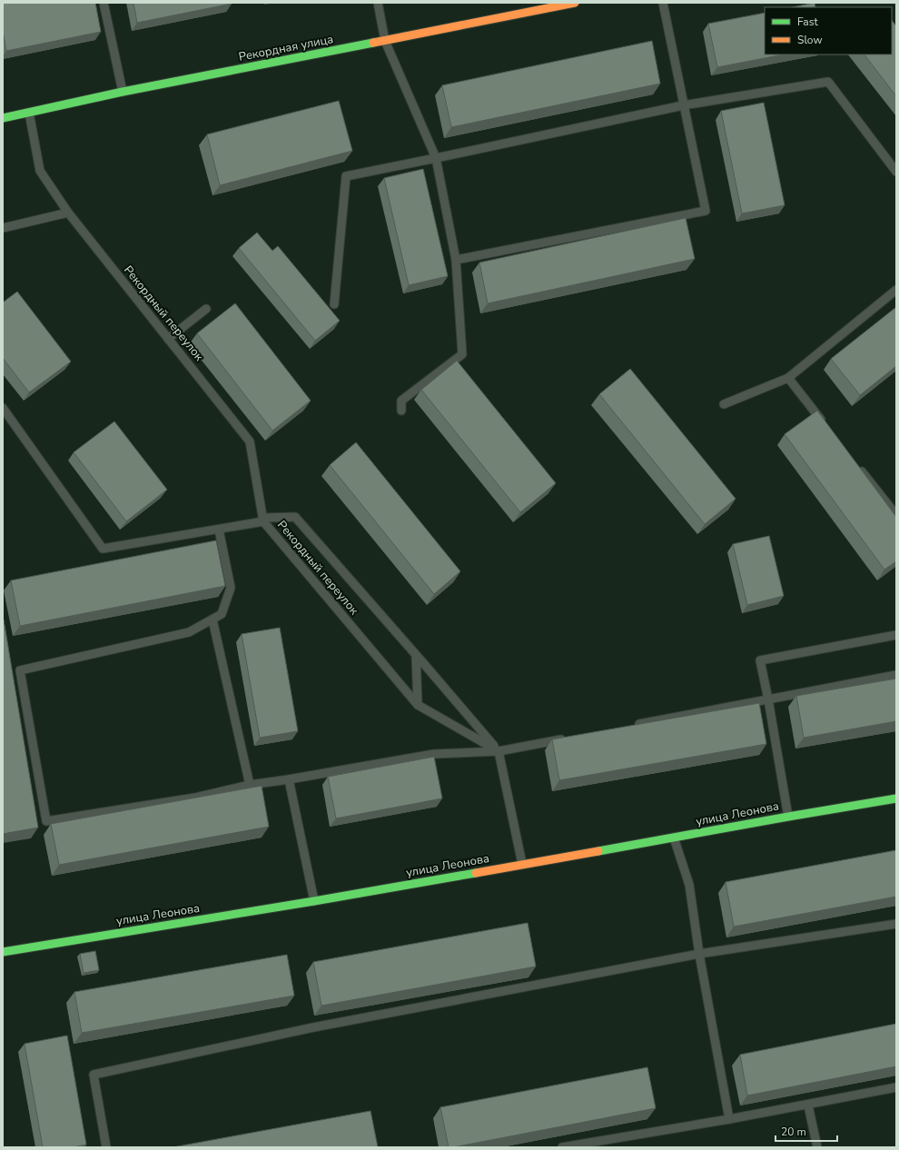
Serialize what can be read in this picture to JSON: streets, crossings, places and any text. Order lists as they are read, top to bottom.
{
  "streets": {
    "street": ["Рекордная улица", "улица Леонова"],
    "lane": ["Рекордный переулок"]
  },
  "crossings": [
    ["Рекордная улица", "Рекордный переулок"]
  ],
  "legend": ["Fast", "Slow"],
  "scale_bar": "20 m"
}
